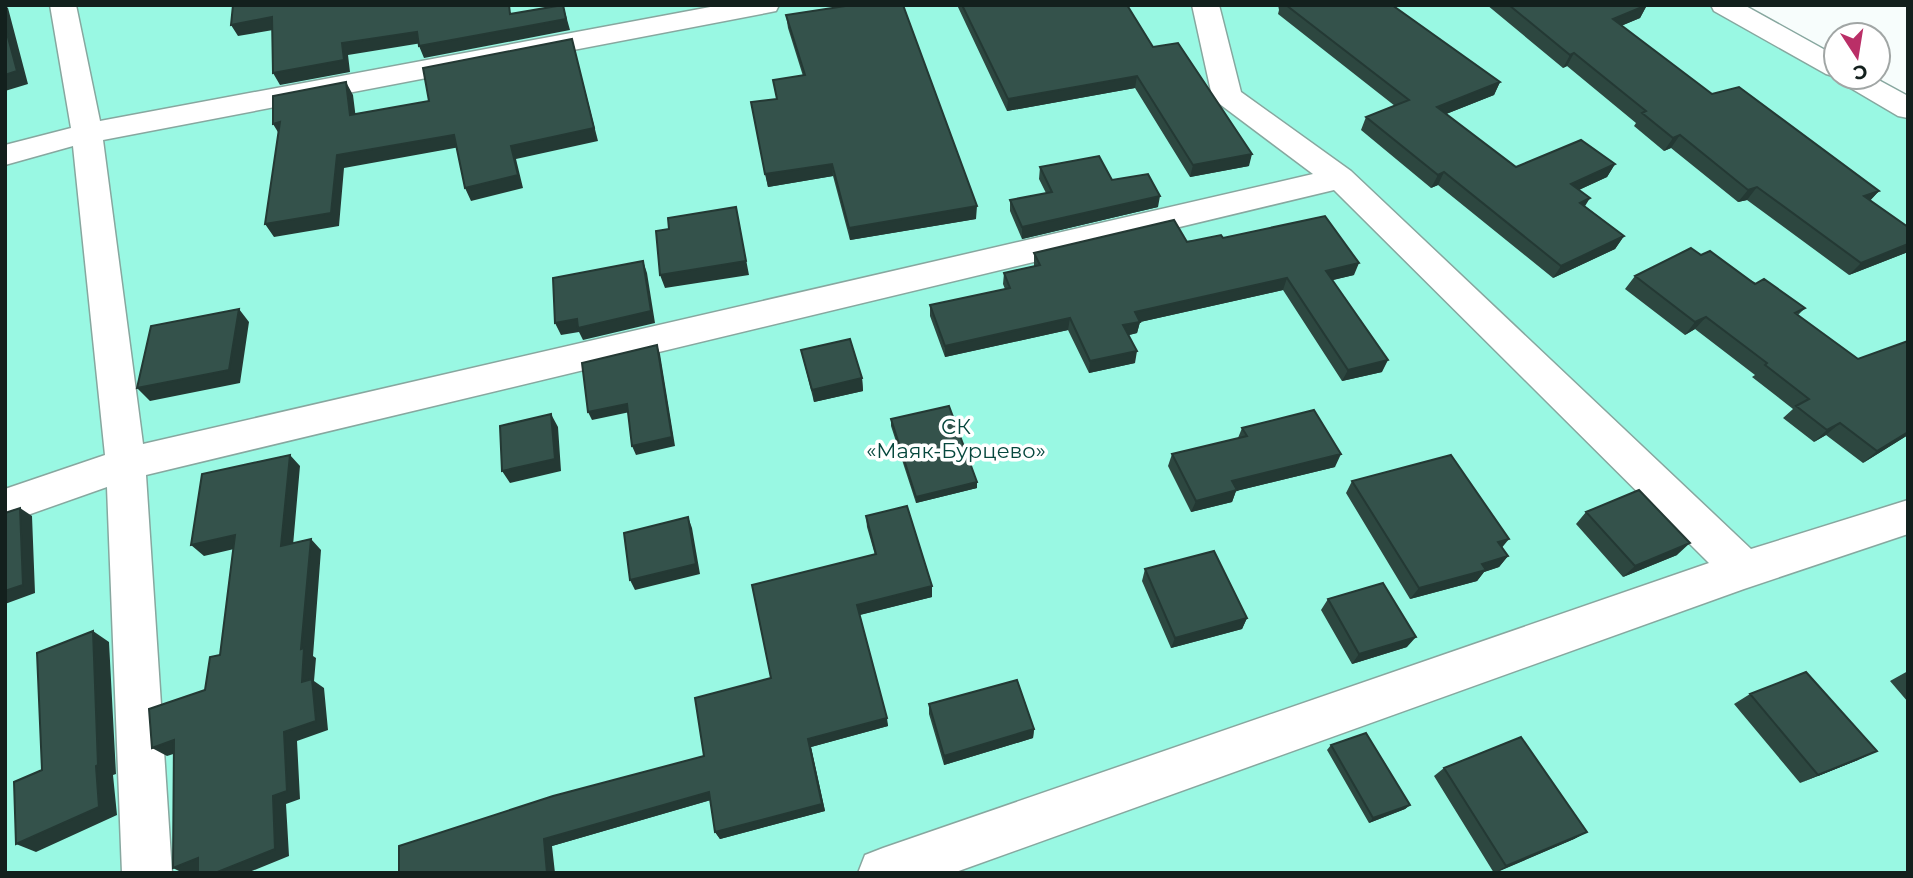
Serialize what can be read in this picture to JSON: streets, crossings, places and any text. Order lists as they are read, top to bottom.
{
  "parks": ["СК «Маяк-Бурцево»"],
  "north": "bottom"
}
